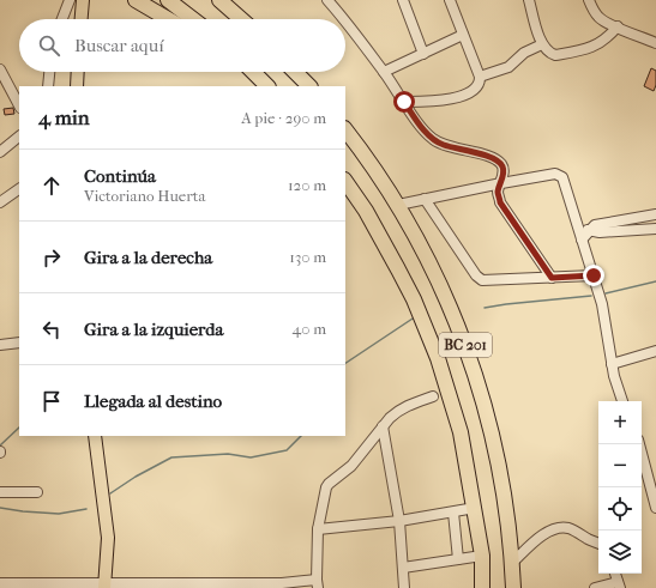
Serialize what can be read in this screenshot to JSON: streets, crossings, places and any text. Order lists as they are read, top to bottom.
{
  "streets": {
    "highway": ["BC 201"]
  },
  "page": {
    "search": "Buscar aquí",
    "heading": ["4 min", "A pie · 290 m"],
    "list": [
      ["Continúa", "Victoriano Huerta", "120 m"],
      ["Gira a la derecha", "130 m"],
      ["Gira a la izquierda", "40 m"],
      "Llegada al destino"
    ],
    "map_buttons": ["+", "−"]
  }
}
